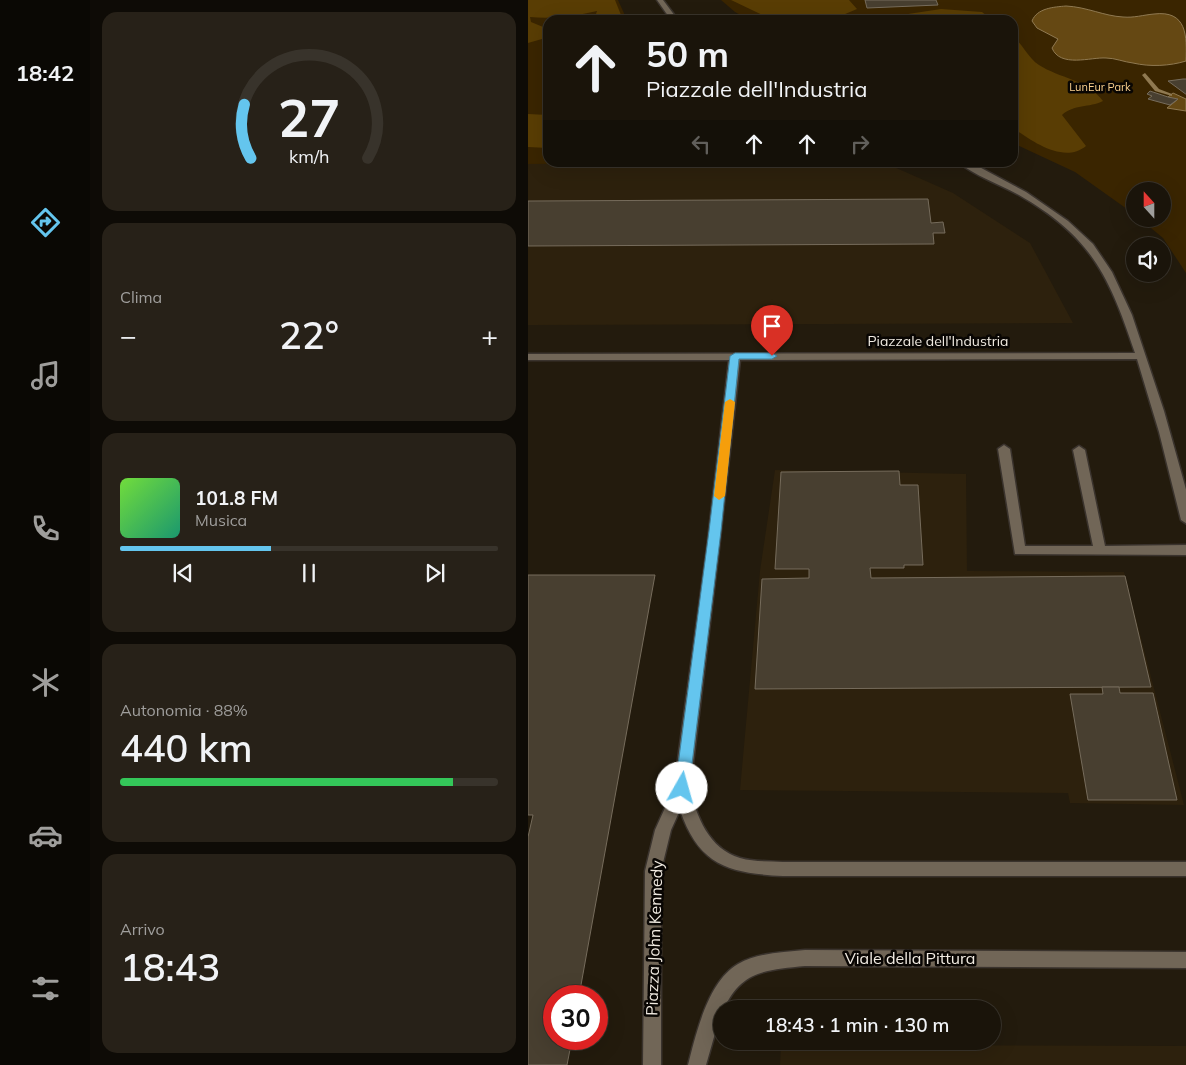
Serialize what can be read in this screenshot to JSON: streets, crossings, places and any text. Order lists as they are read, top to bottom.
{
  "streets": {
    "street": ["Piazzale dell'Industria", "Piazza John Kennedy", "Viale della Pittura"]
  },
  "crossings": [
    ["Piazzale dell'Industria", "Piazza John Kennedy"]
  ],
  "parks": ["LunEur Park"],
  "north": "top",
  "page": {
    "tabs": "18:42",
    "turn": ["50 m", "Piazzale dell'Industria"],
    "tile": [
      "Clima",
      ["Autonomia · 88%", "440 km"],
      ["Arrivo", "18:43"]
    ],
    "heat": ["−", "22°", "+"],
    "song": ["101.8 FM", "Musica"],
    "limit": "30",
    "trip": "18:43 · 1 min · 130 m",
    "gauge": ["27", "km/h"]
  }
}
